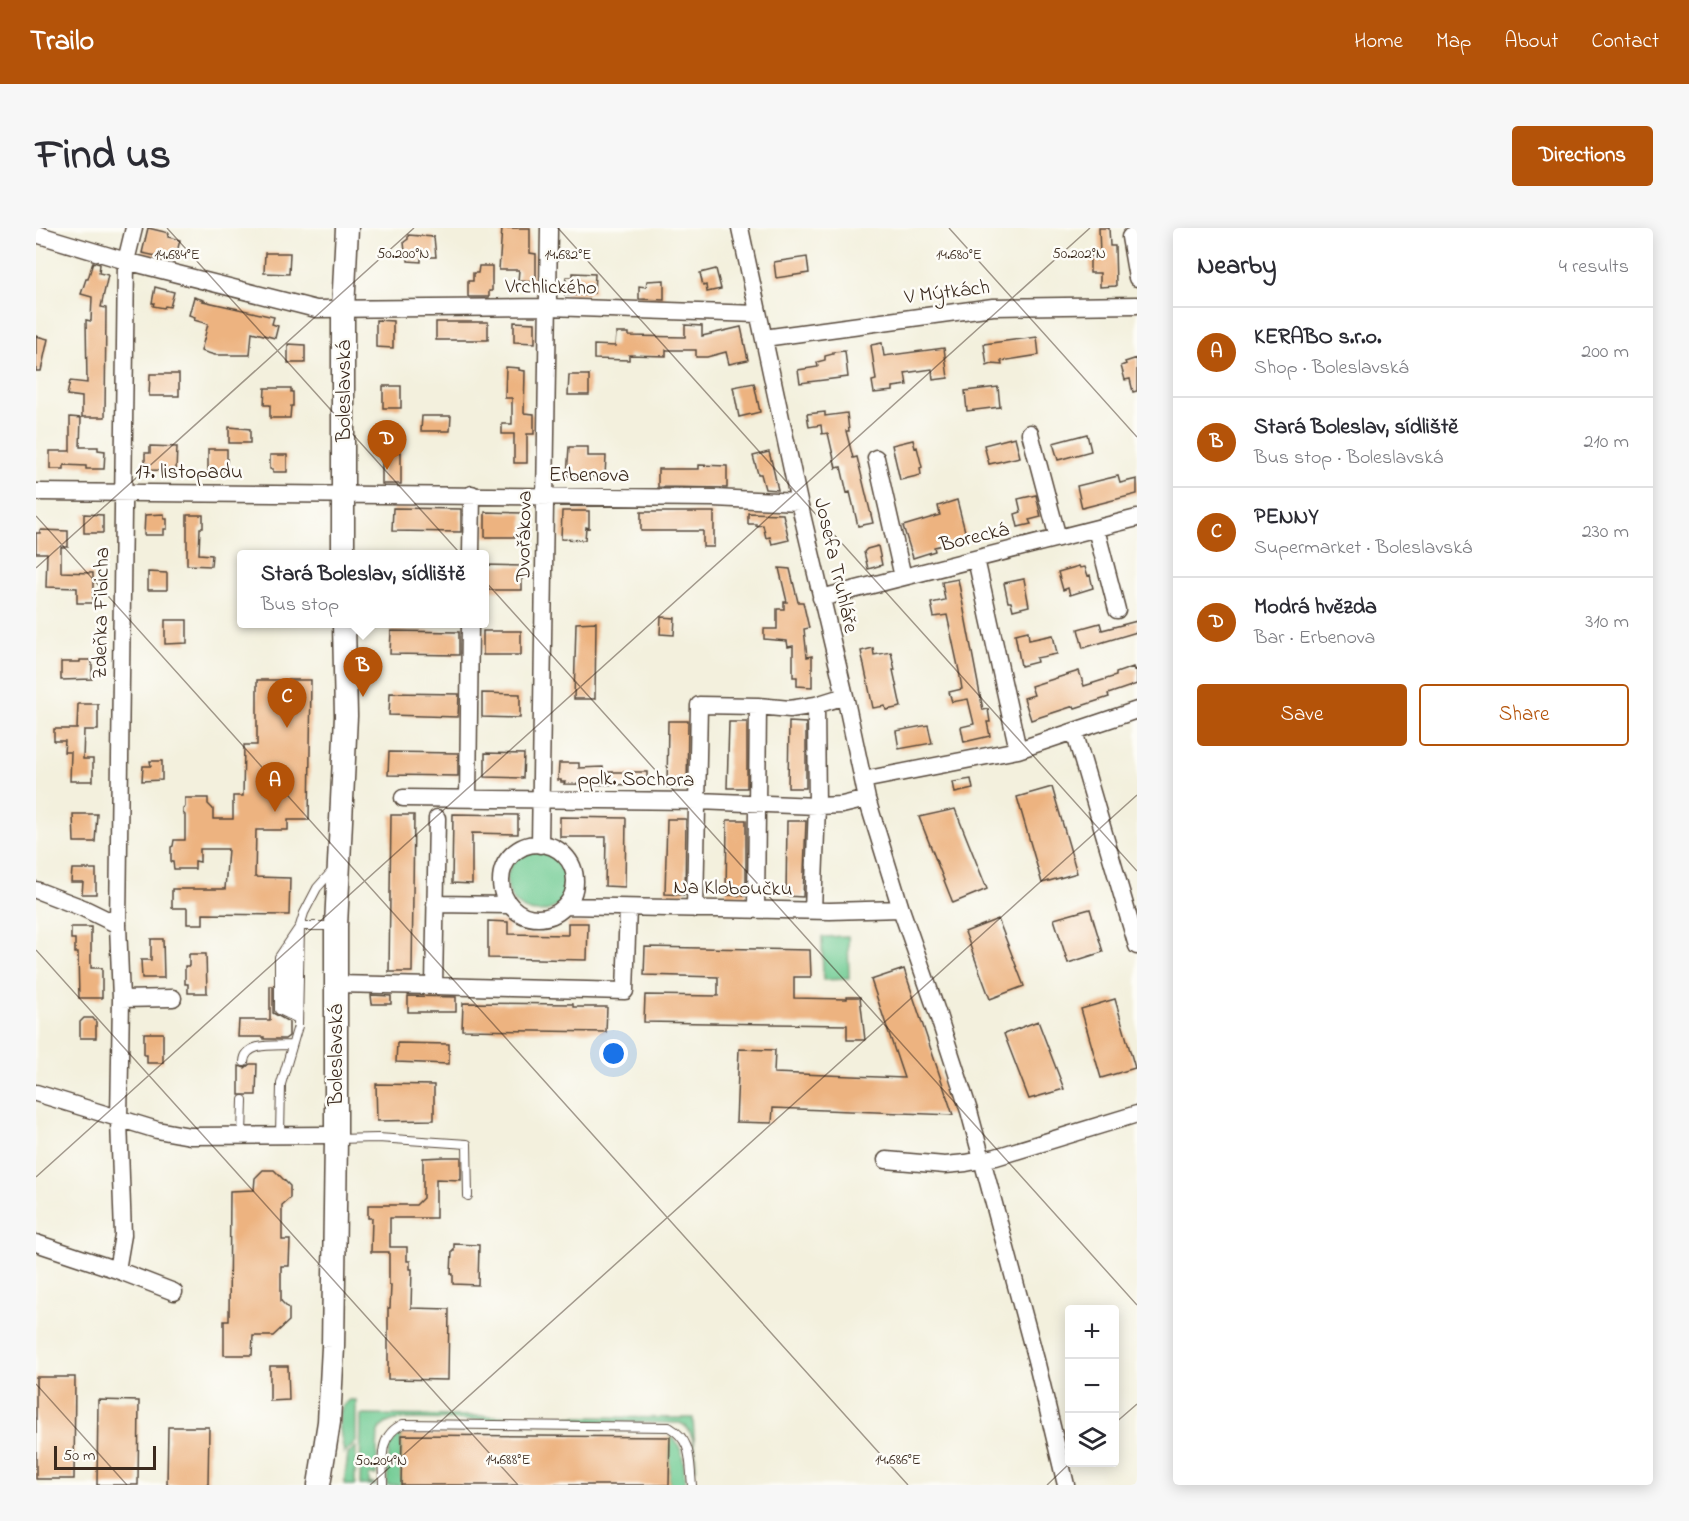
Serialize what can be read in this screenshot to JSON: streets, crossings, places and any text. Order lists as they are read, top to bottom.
{
  "streets": {
    "main road": ["Boleslavská"],
    "street": [
      "Vrchlického",
      "V Mýtkách",
      "17. listopadu",
      "Erbenova",
      "Dvořákova",
      "Borecká",
      "Josefa Truhláře",
      "Zdeňka Fibicha",
      "pplk. Sochora",
      "Na Kloboučku"
    ]
  },
  "crossings": [
    ["Vrchlického", "Boleslavská"],
    ["Vrchlického", "Dvořákova"],
    ["Vrchlického", "Josefa Truhláře"],
    ["Vrchlického", "Zdeňka Fibicha"],
    ["V Mýtkách", "Josefa Truhláře"],
    ["Boleslavská", "17. listopadu"],
    ["Boleslavská", "Erbenova"],
    ["17. listopadu", "Erbenova"],
    ["17. listopadu", "Zdeňka Fibicha"],
    ["Erbenova", "Dvořákova"],
    ["Erbenova", "Josefa Truhláře"],
    ["Dvořákova", "pplk. Sochora"],
    ["Dvořákova", "Na Kloboučku"],
    ["Borecká", "Josefa Truhláře"],
    ["Josefa Truhláře", "pplk. Sochora"],
    ["Josefa Truhláře", "Na Kloboučku"]
  ],
  "scale_bar": "50 m",
  "page": {
    "header": "Trailo",
    "nav": [
      "Home",
      "Map",
      "About",
      "Contact"
    ],
    "title": "Find us",
    "buttons": [
      "Directions",
      ["Save", "Share"]
    ],
    "heading": ["Nearby", "4 results"],
    "list": [
      {
        "mark": "A",
        "name": "KERABO s.r.o.",
        "note": "Shop · Boleslavská",
        "value": "200 m"
      },
      {
        "mark": "B",
        "name": "Stará Boleslav, sídliště",
        "note": "Bus stop · Boleslavská",
        "value": "210 m"
      },
      {
        "mark": "C",
        "name": "PENNY",
        "note": "Supermarket · Boleslavská",
        "value": "230 m"
      },
      {
        "mark": "D",
        "name": "Modrá hvězda",
        "note": "Bar · Erbenova",
        "value": "310 m"
      }
    ],
    "pins": [
      "D",
      "B",
      "C",
      "A"
    ],
    "popup": ["Stará Boleslav, sídliště", "Bus stop"],
    "map_buttons": ["+", "−"],
    "scale": "50 m"
  },
  "coordinates": [
    "50.200°N",
    "50.202°N",
    "14.684°E",
    "14.682°E",
    "14.680°E",
    "14.688°E",
    "14.686°E",
    "50.204°N"
  ]
}
